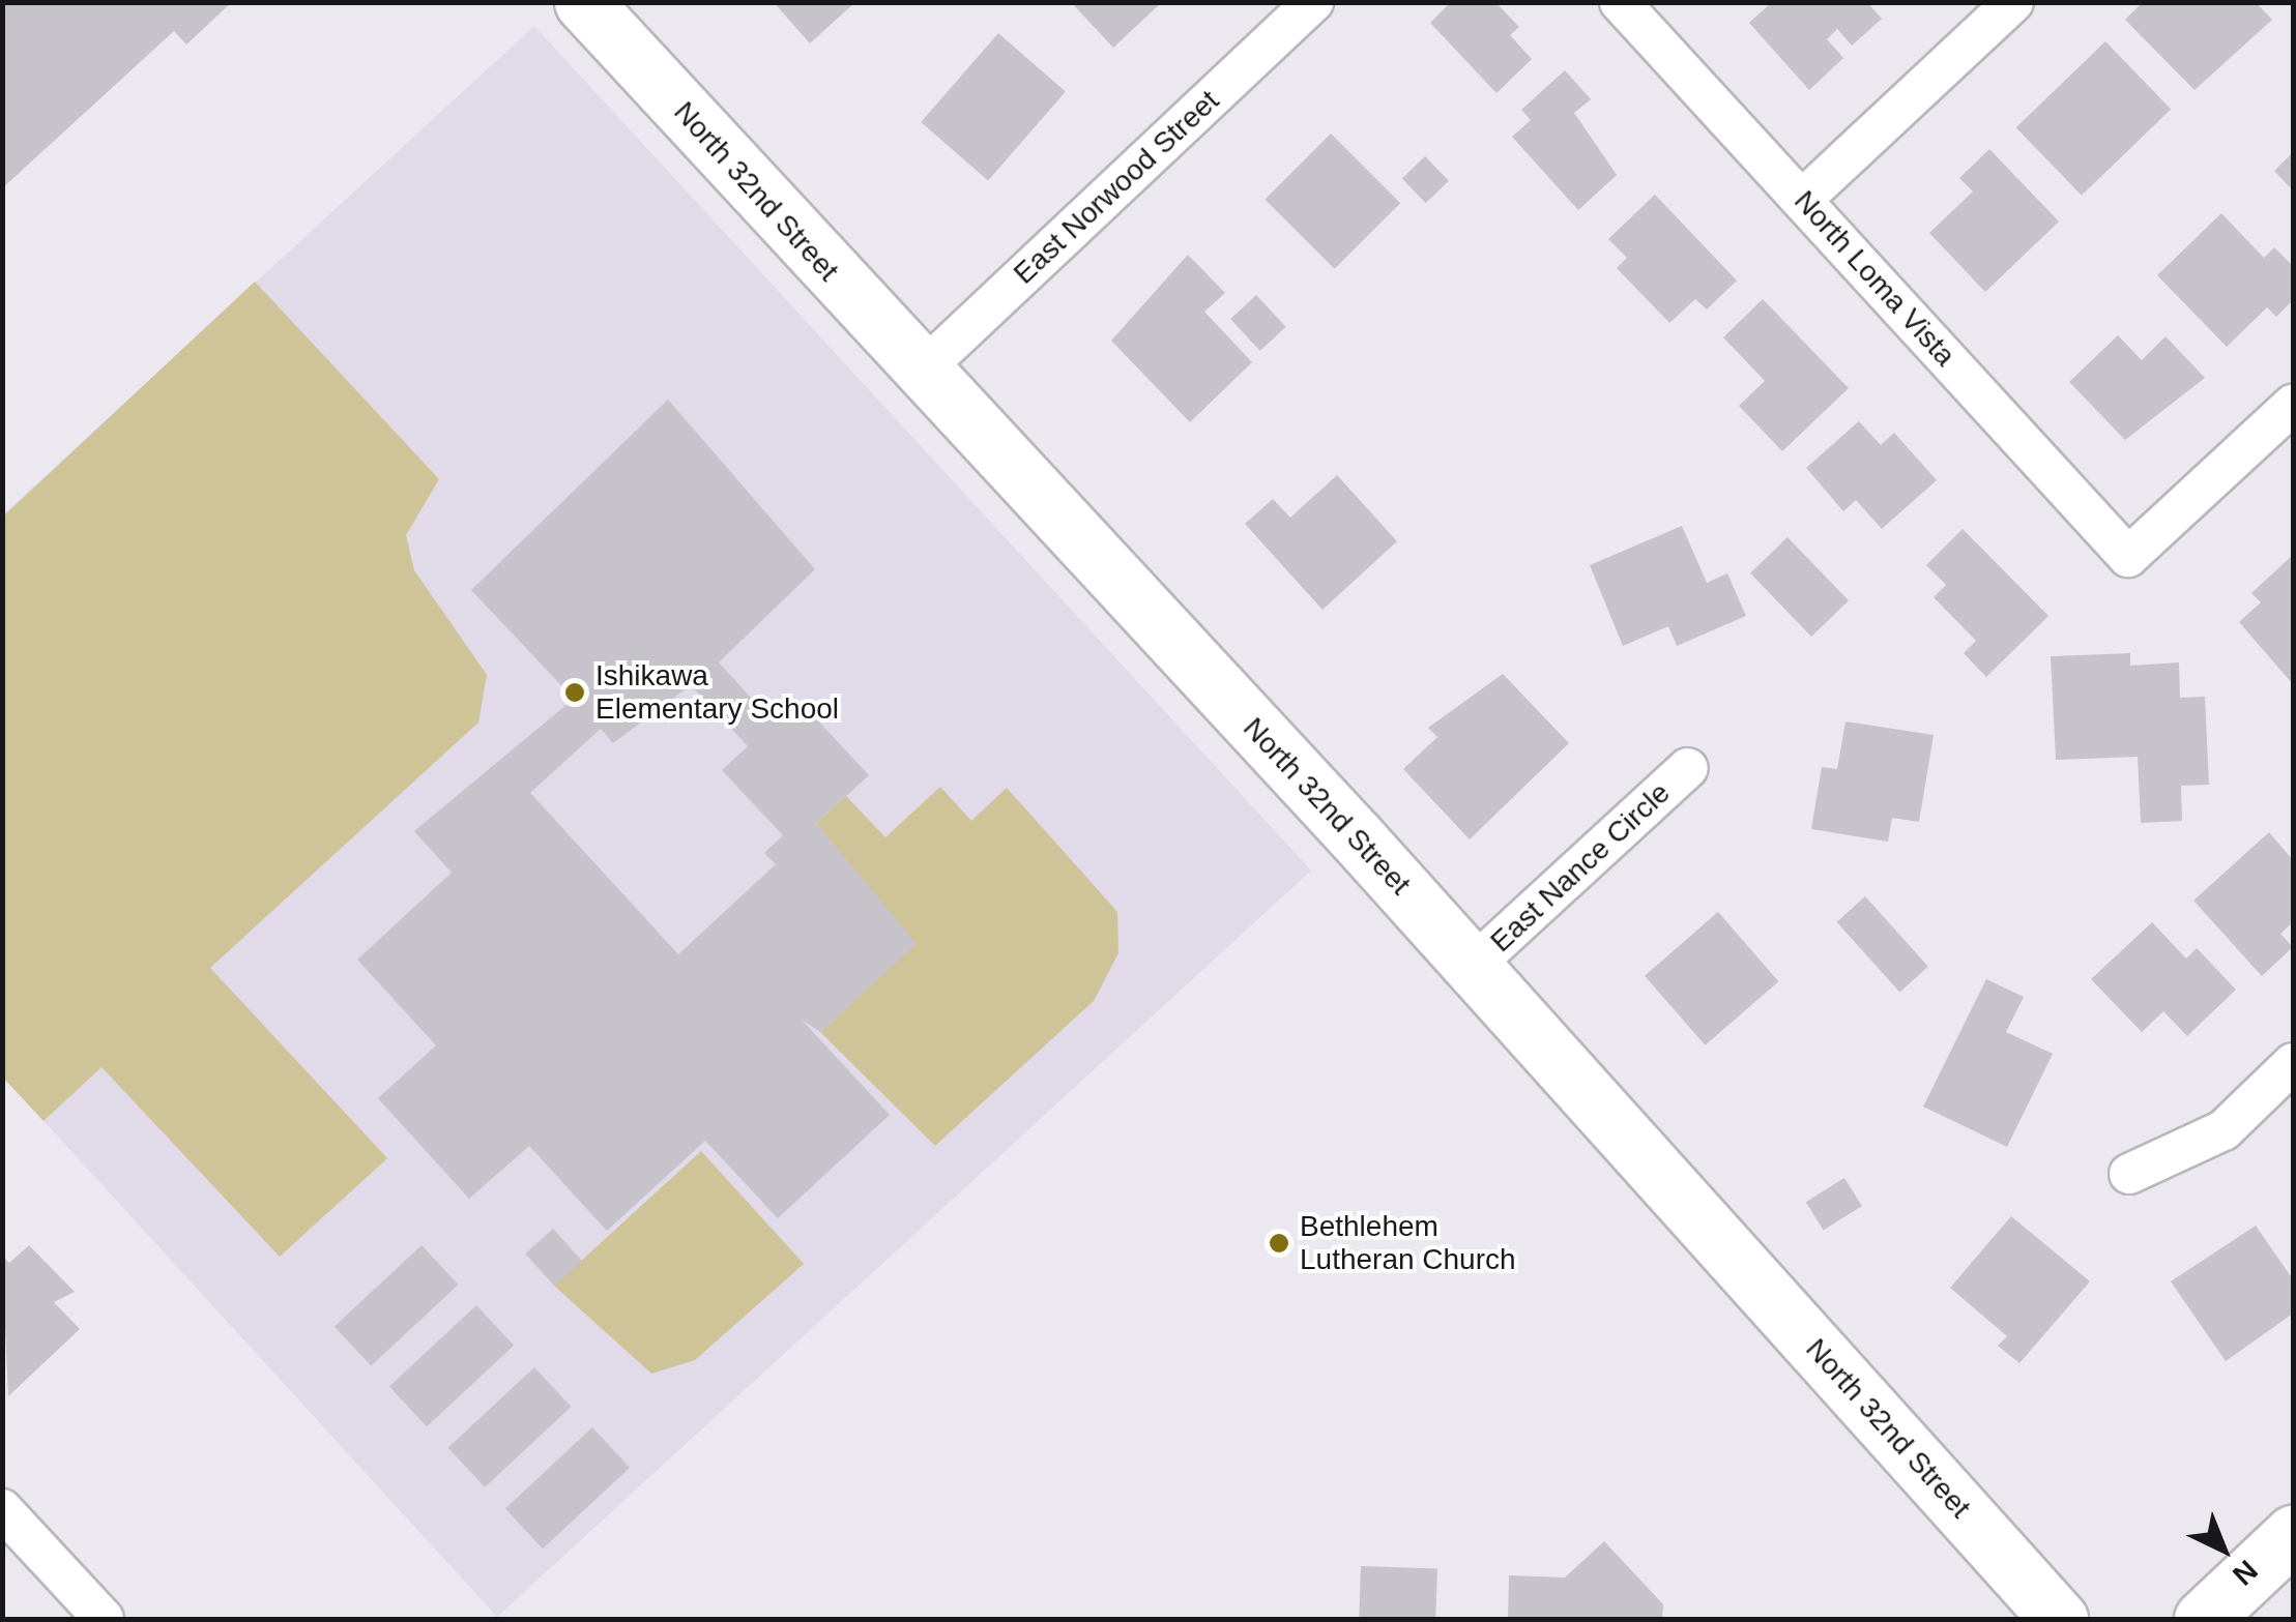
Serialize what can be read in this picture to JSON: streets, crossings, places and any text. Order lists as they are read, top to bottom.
{
  "streets": {
    "street": [
      "East Norwood Street",
      "North 32nd Street",
      "North Loma Vista",
      "East Nance Circle"
    ]
  },
  "crossings": [
    ["East Norwood Street", "North 32nd Street"],
    ["North 32nd Street", "East Nance Circle"]
  ],
  "places": ["Ishikawa Elementary School", "Bethlehem Lutheran Church"],
  "north": "bottom right"
}
